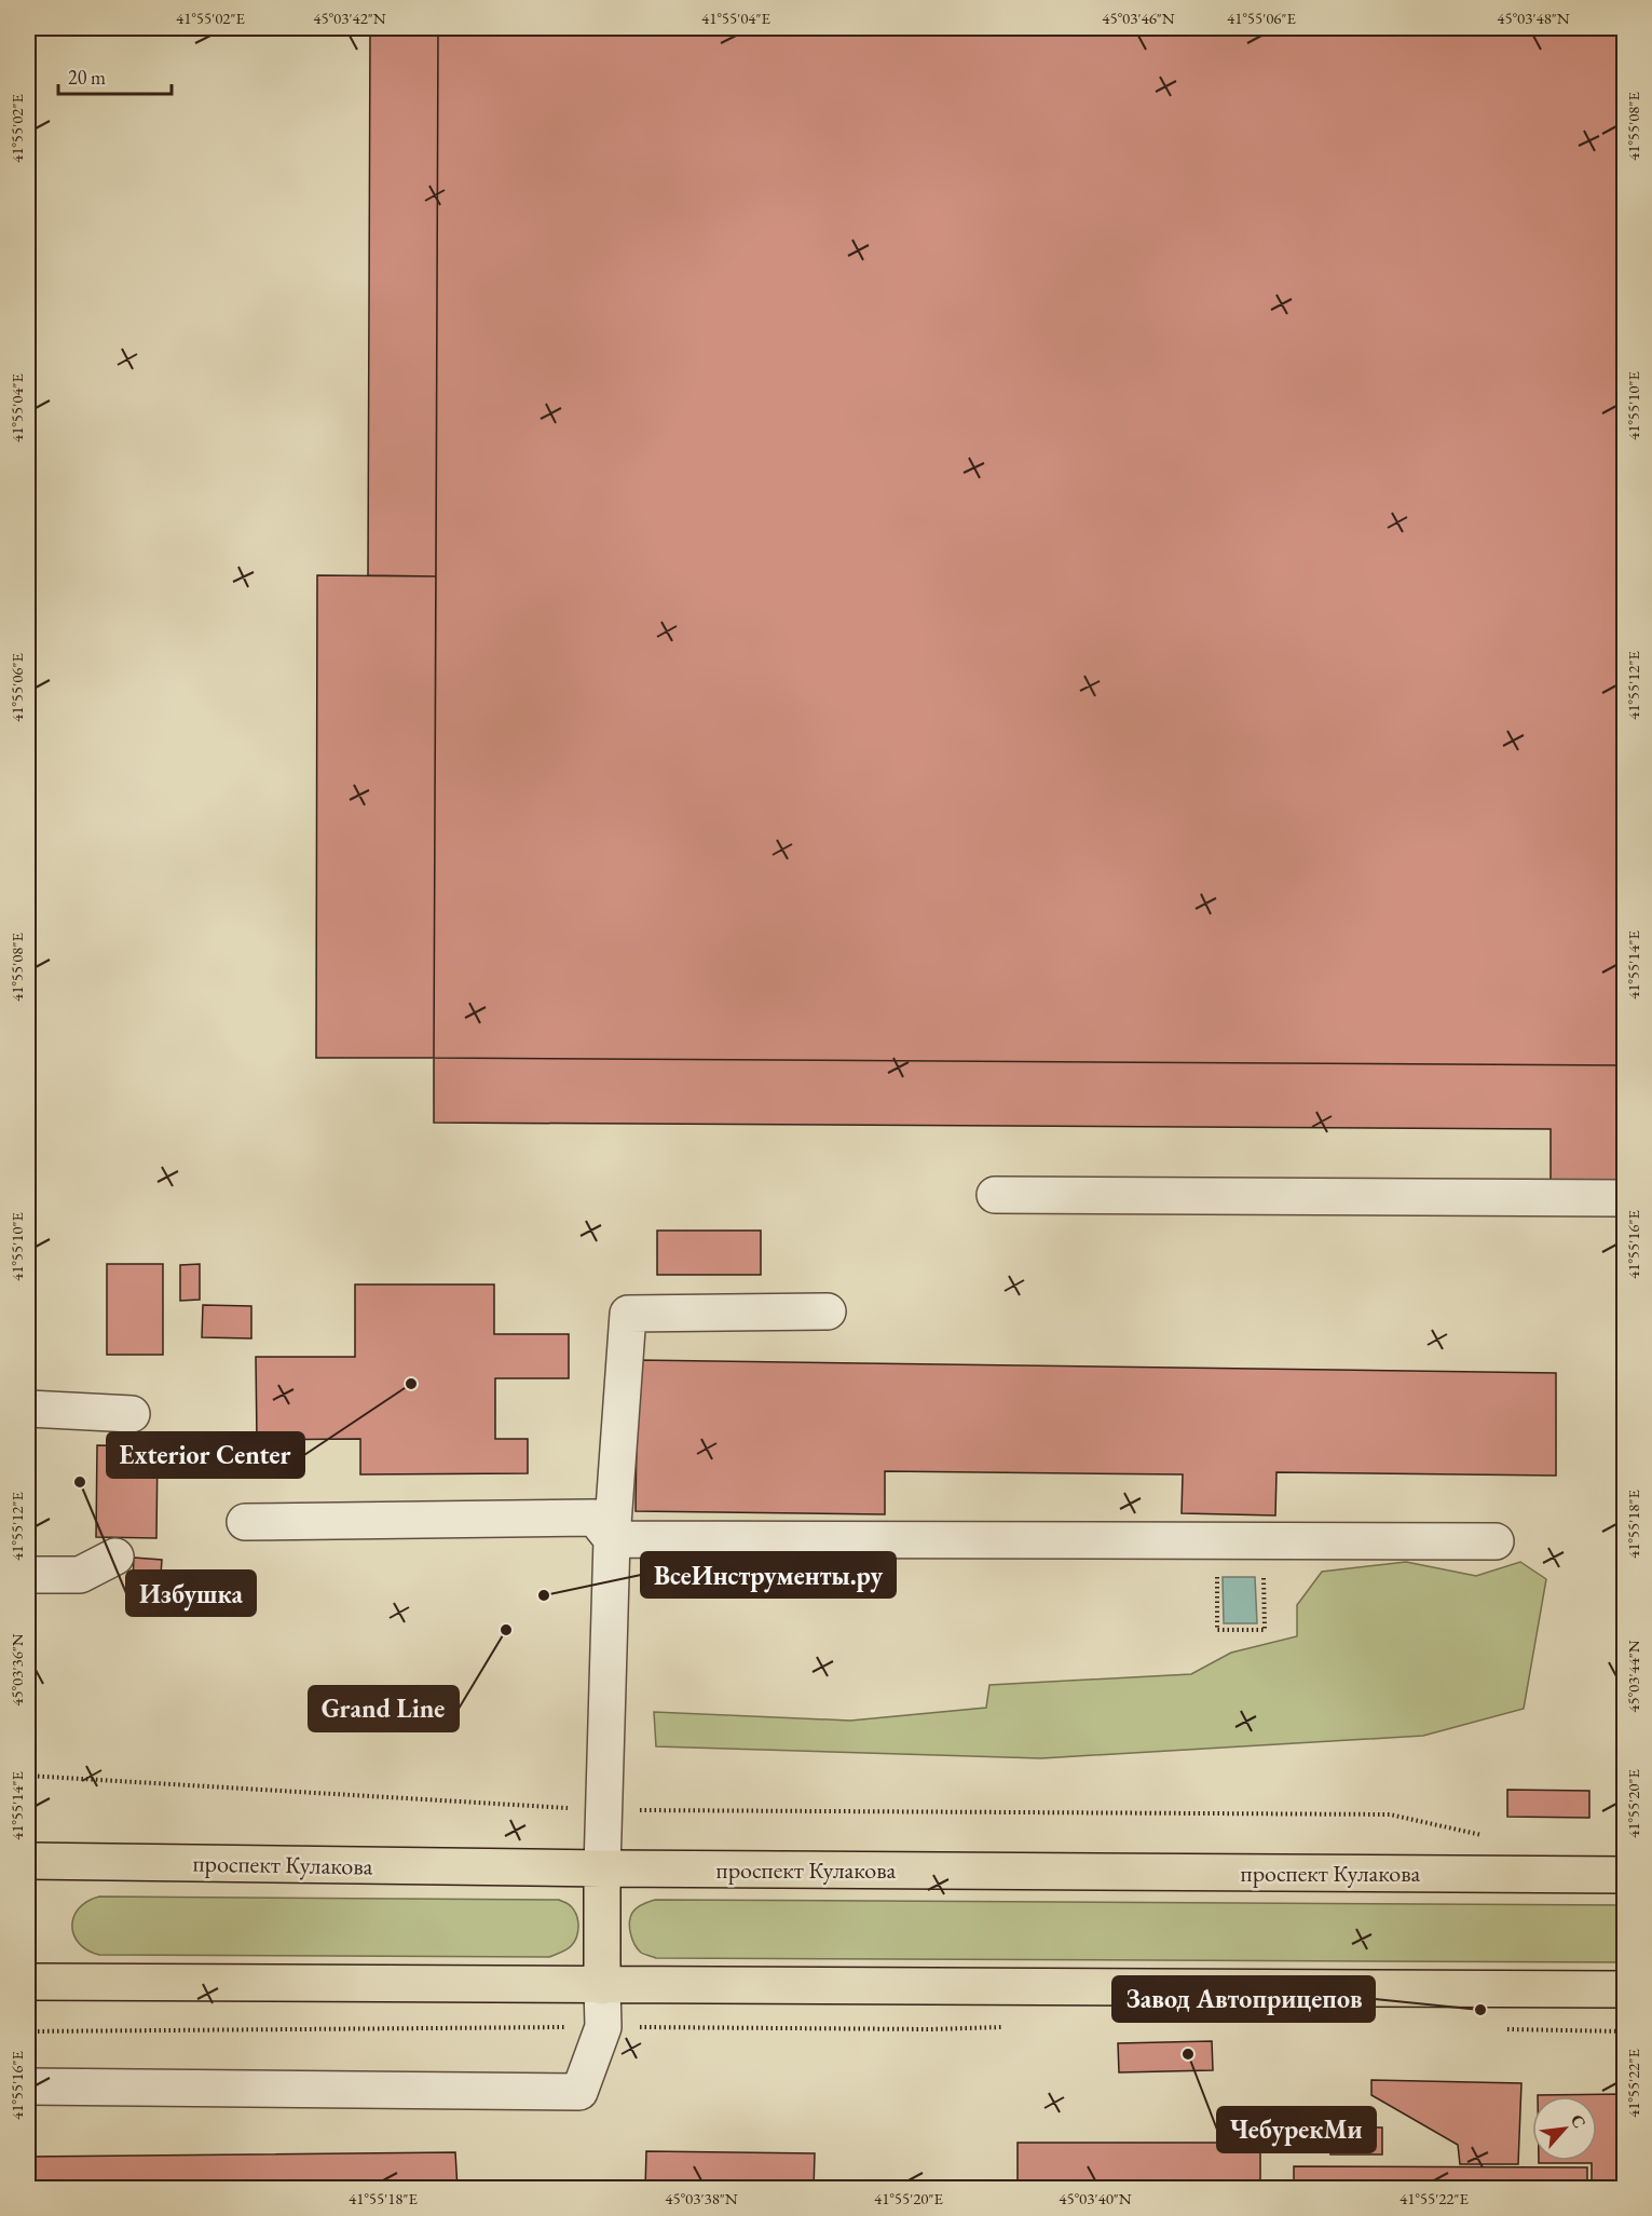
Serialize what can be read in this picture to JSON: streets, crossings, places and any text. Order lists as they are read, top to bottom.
{
  "streets": {
    "main road": ["проспект Кулакова"]
  },
  "places": [
    "Exterior Center",
    "Избушка",
    "ВсеИнструменты.ру",
    "Grand Line",
    "Завод Автоприцепов",
    "ЧебурекМи"
  ],
  "scale_bar": "20 m",
  "north": "top right",
  "coordinates": [
    "41°55'02\"E",
    "45°03'42\"N",
    "41°55'04\"E",
    "45°03'46\"N",
    "41°55'06\"E",
    "45°03'48\"N",
    "41°55'08\"E",
    "41°55'10\"E",
    "41°55'12\"E",
    "41°55'14\"E",
    "41°55'16\"E",
    "41°55'18\"E",
    "45°03'36\"N",
    "45°03'44\"N",
    "41°55'20\"E",
    "41°55'22\"E",
    "45°03'38\"N",
    "45°03'40\"N"
  ]
}
